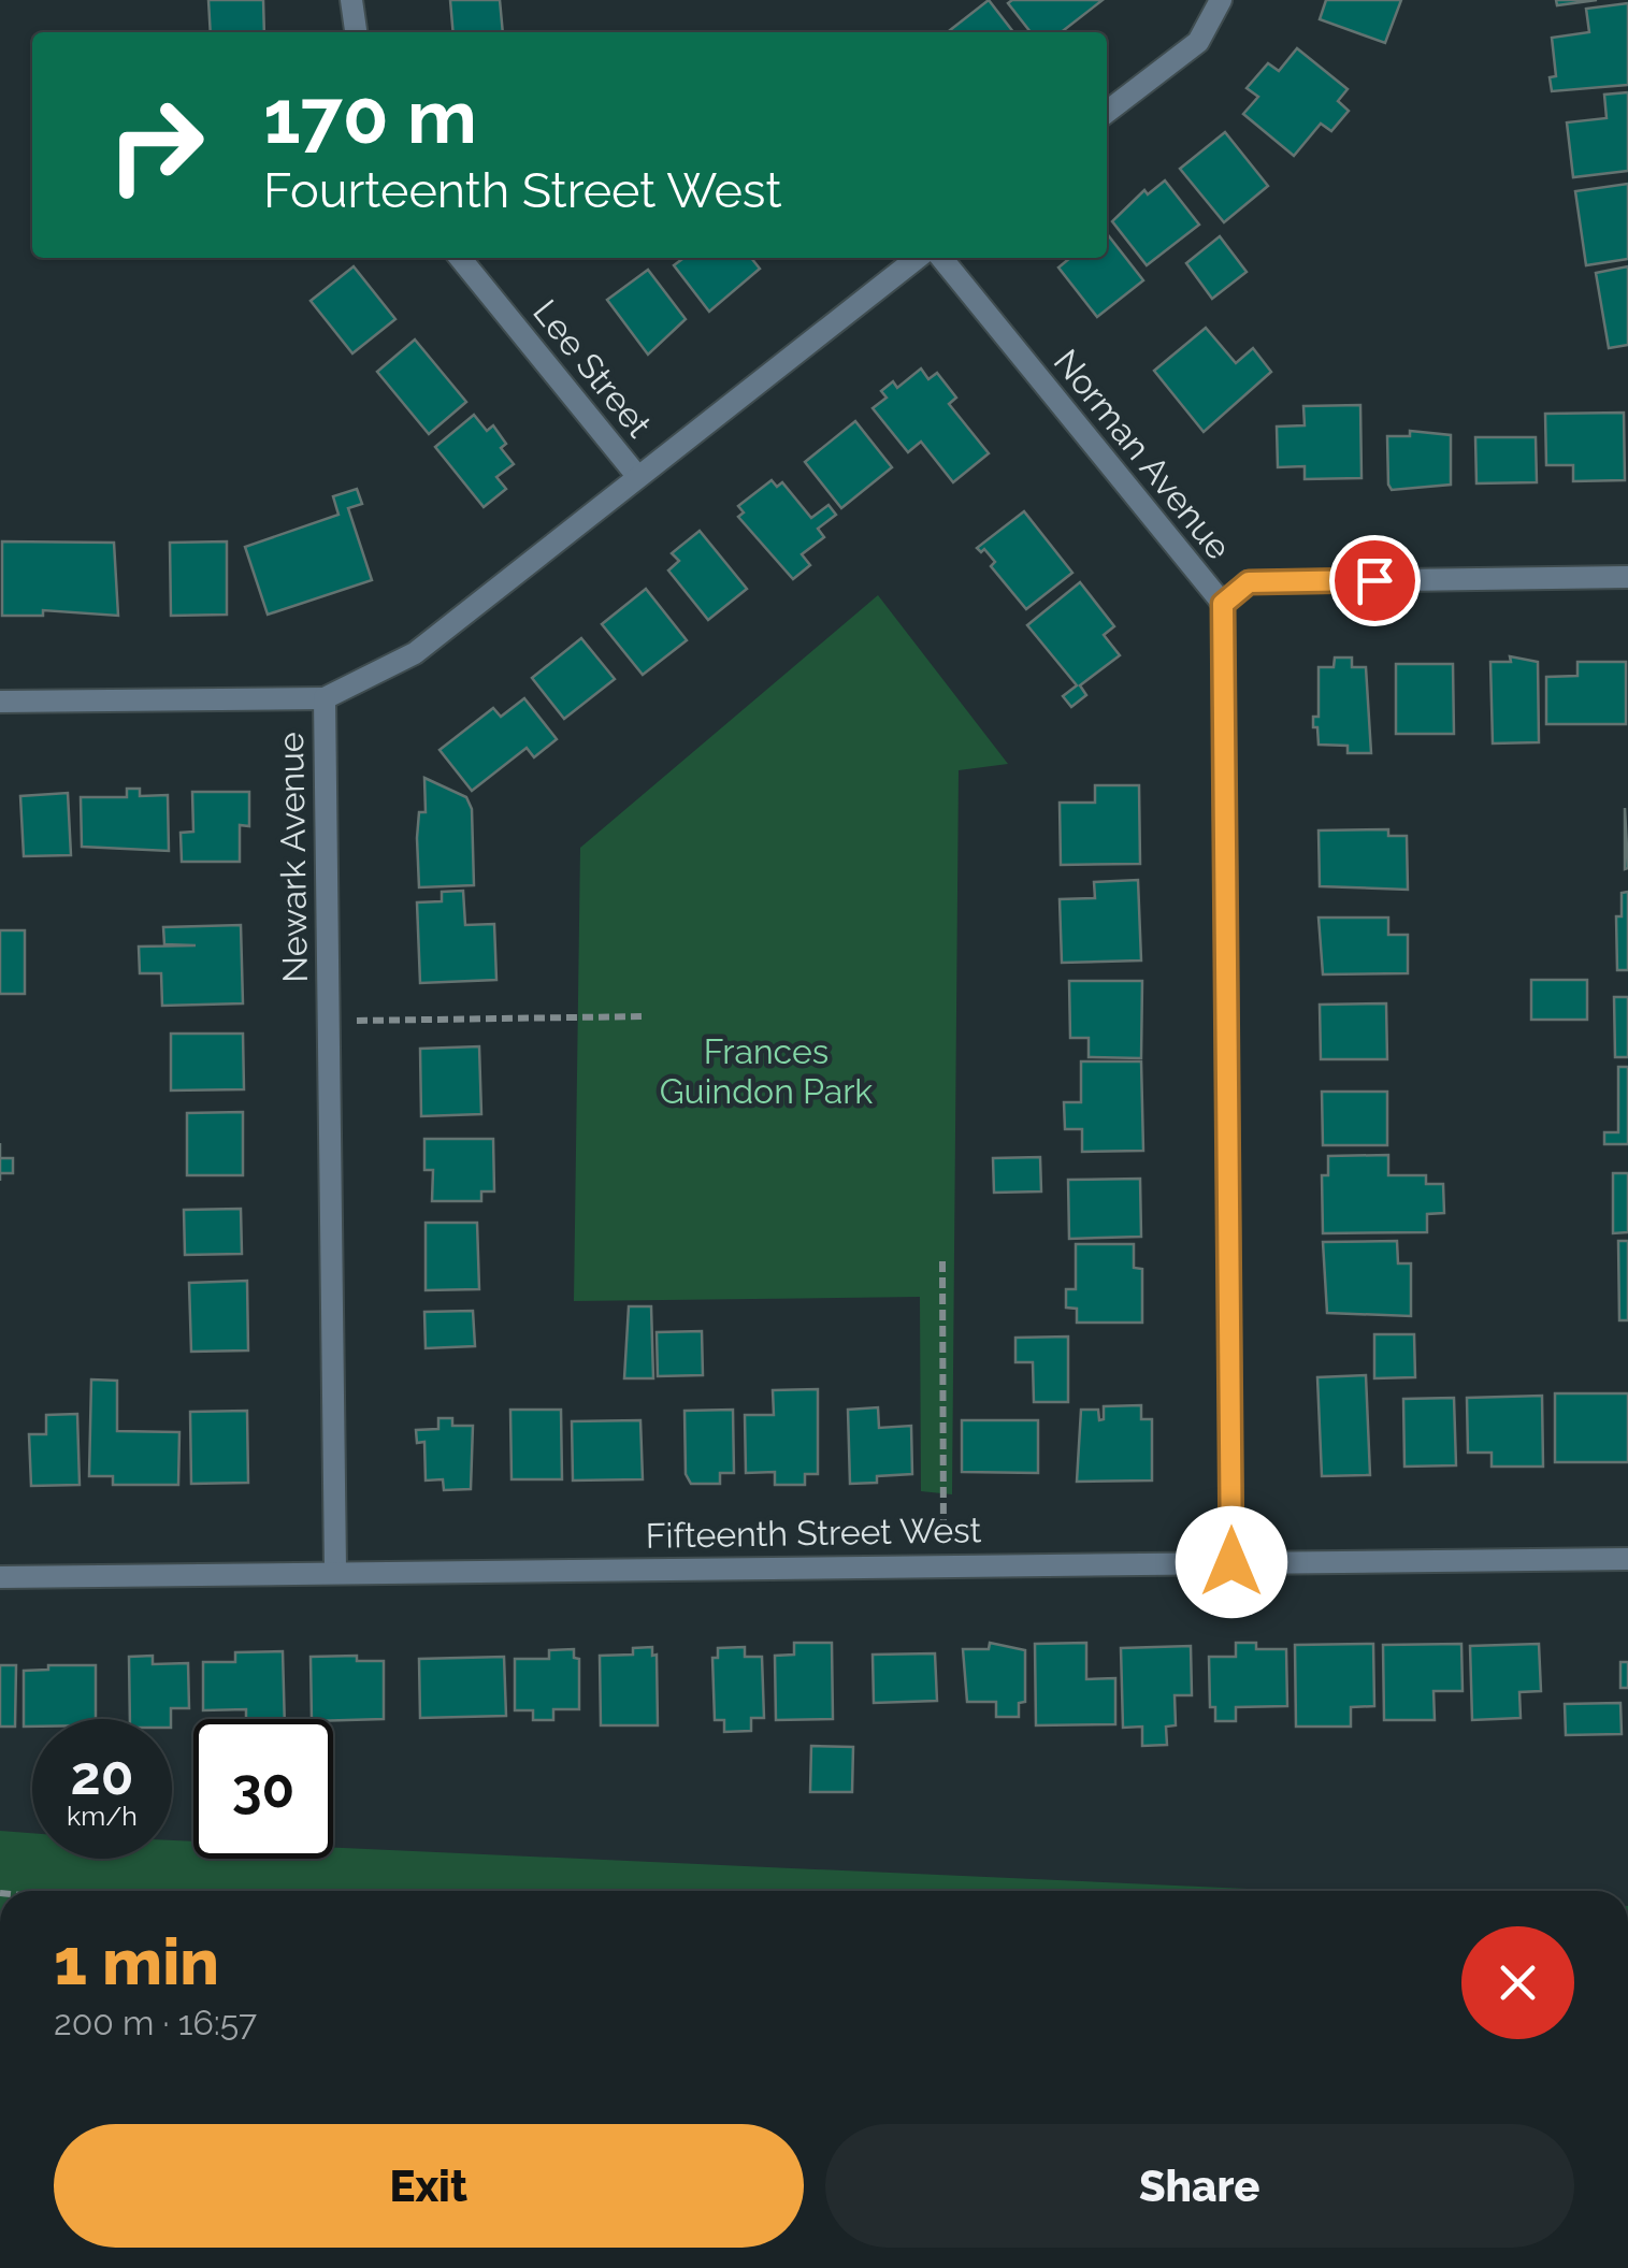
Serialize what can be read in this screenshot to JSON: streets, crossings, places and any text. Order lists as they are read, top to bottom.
{
  "streets": {
    "street": [
      "Lee Street",
      "Norman Avenue",
      "Newark Avenue",
      "Fifteenth Street West"
    ]
  },
  "crossings": [
    ["Lee Street", "Newark Avenue"],
    ["Norman Avenue", "Fifteenth Street West"],
    ["Newark Avenue", "Fifteenth Street West"]
  ],
  "parks": ["Frances Guindon Park"],
  "page": {
    "turn": ["170 m", "Fourteenth Street West"],
    "speed": "20 km/h",
    "limit": "30",
    "heading": ["1 min", "200 m · 16:57"],
    "buttons": ["Exit", "Share"]
  }
}
